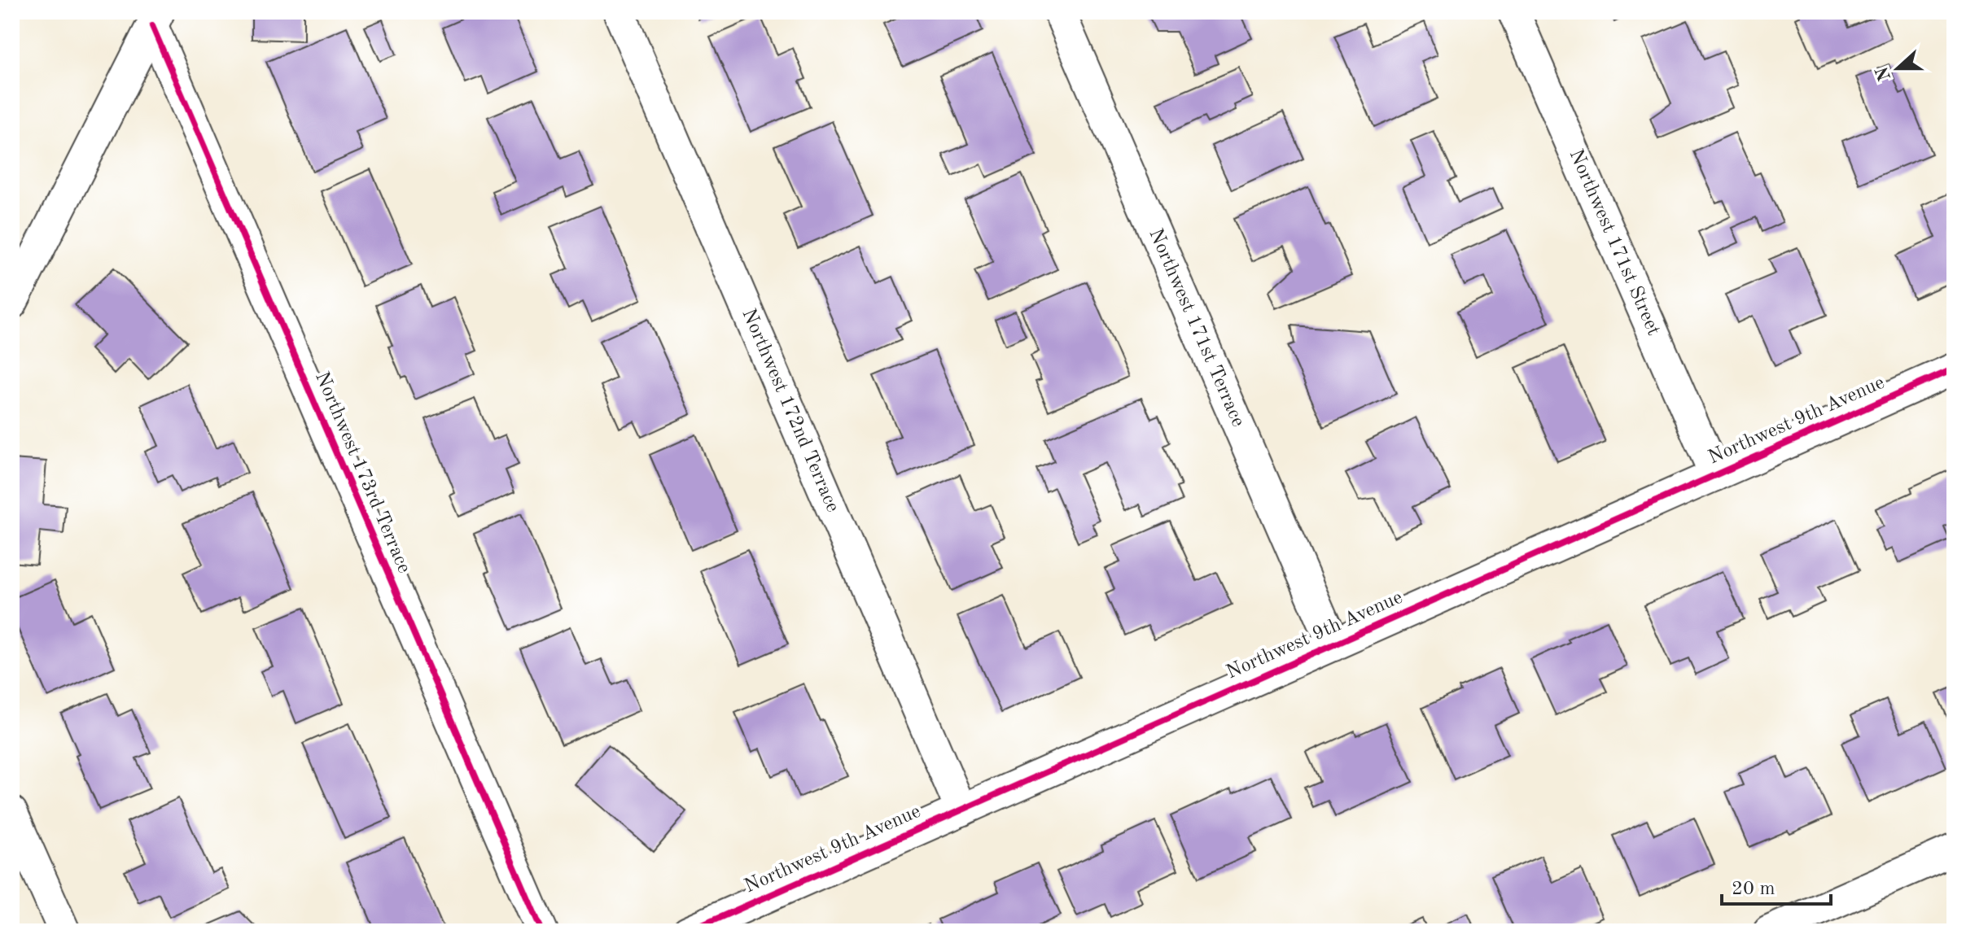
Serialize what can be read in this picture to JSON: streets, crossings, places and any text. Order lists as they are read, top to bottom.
{
  "streets": {
    "street": [
      "Northwest 171st Street",
      "Northwest 171st Terrace",
      "Northwest 172nd Terrace",
      "Northwest 9th Avenue",
      "Northwest 173rd Terrace"
    ]
  },
  "crossings": [
    ["Northwest 171st Street", "Northwest 9th Avenue"],
    ["Northwest 171st Terrace", "Northwest 9th Avenue"],
    ["Northwest 172nd Terrace", "Northwest 9th Avenue"]
  ],
  "scale_bar": "20 m",
  "north": "left"
}
